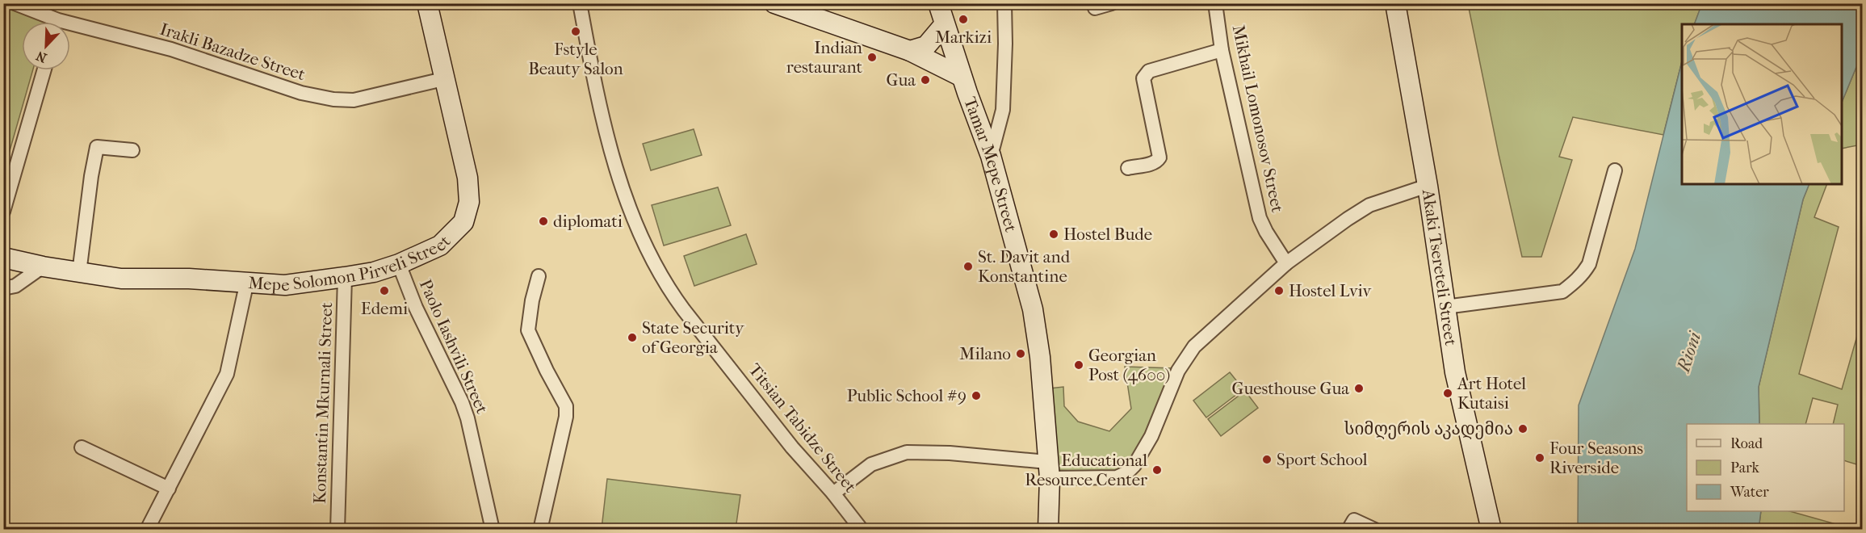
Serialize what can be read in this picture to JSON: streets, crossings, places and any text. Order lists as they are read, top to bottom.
{
  "streets": {
    "main road": ["Tamar Mepe Street", "Mepe Solomon Pirveli Street", "Akaki Tsereteli Street"],
    "street": [
      "Irakli Bazadze Street",
      "Mikhail Lomonosov Street",
      "Paolo Iashvili Street",
      "Konstantin Mkurnali Street",
      "Titsian Tabidze Street"
    ]
  },
  "crossings": [
    ["Irakli Bazadze Street", "Mepe Solomon Pirveli Street"],
    ["Mepe Solomon Pirveli Street", "Paolo Iashvili Street"],
    ["Mepe Solomon Pirveli Street", "Konstantin Mkurnali Street"]
  ],
  "water": ["Rioni"],
  "places": [
    "Markizi",
    "Fstyle Beauty Salon",
    "Indian restaurant",
    "Gua",
    "diplomati",
    "Hostel Bude",
    "St. Davit and Konstantine",
    "Edemi",
    "Hostel Lviv",
    "State Security of Georgia",
    "Milano",
    "Georgian Post (4600)",
    "Guesthouse Gua",
    "Art Hotel Kutaisi",
    "Public School #9",
    "სიმღერის აკადემია",
    "Four Seasons Riverside",
    "Sport School",
    "Educational Resource Center"
  ],
  "legend": ["Road", "Park", "Water"],
  "north": "bottom left"
}
